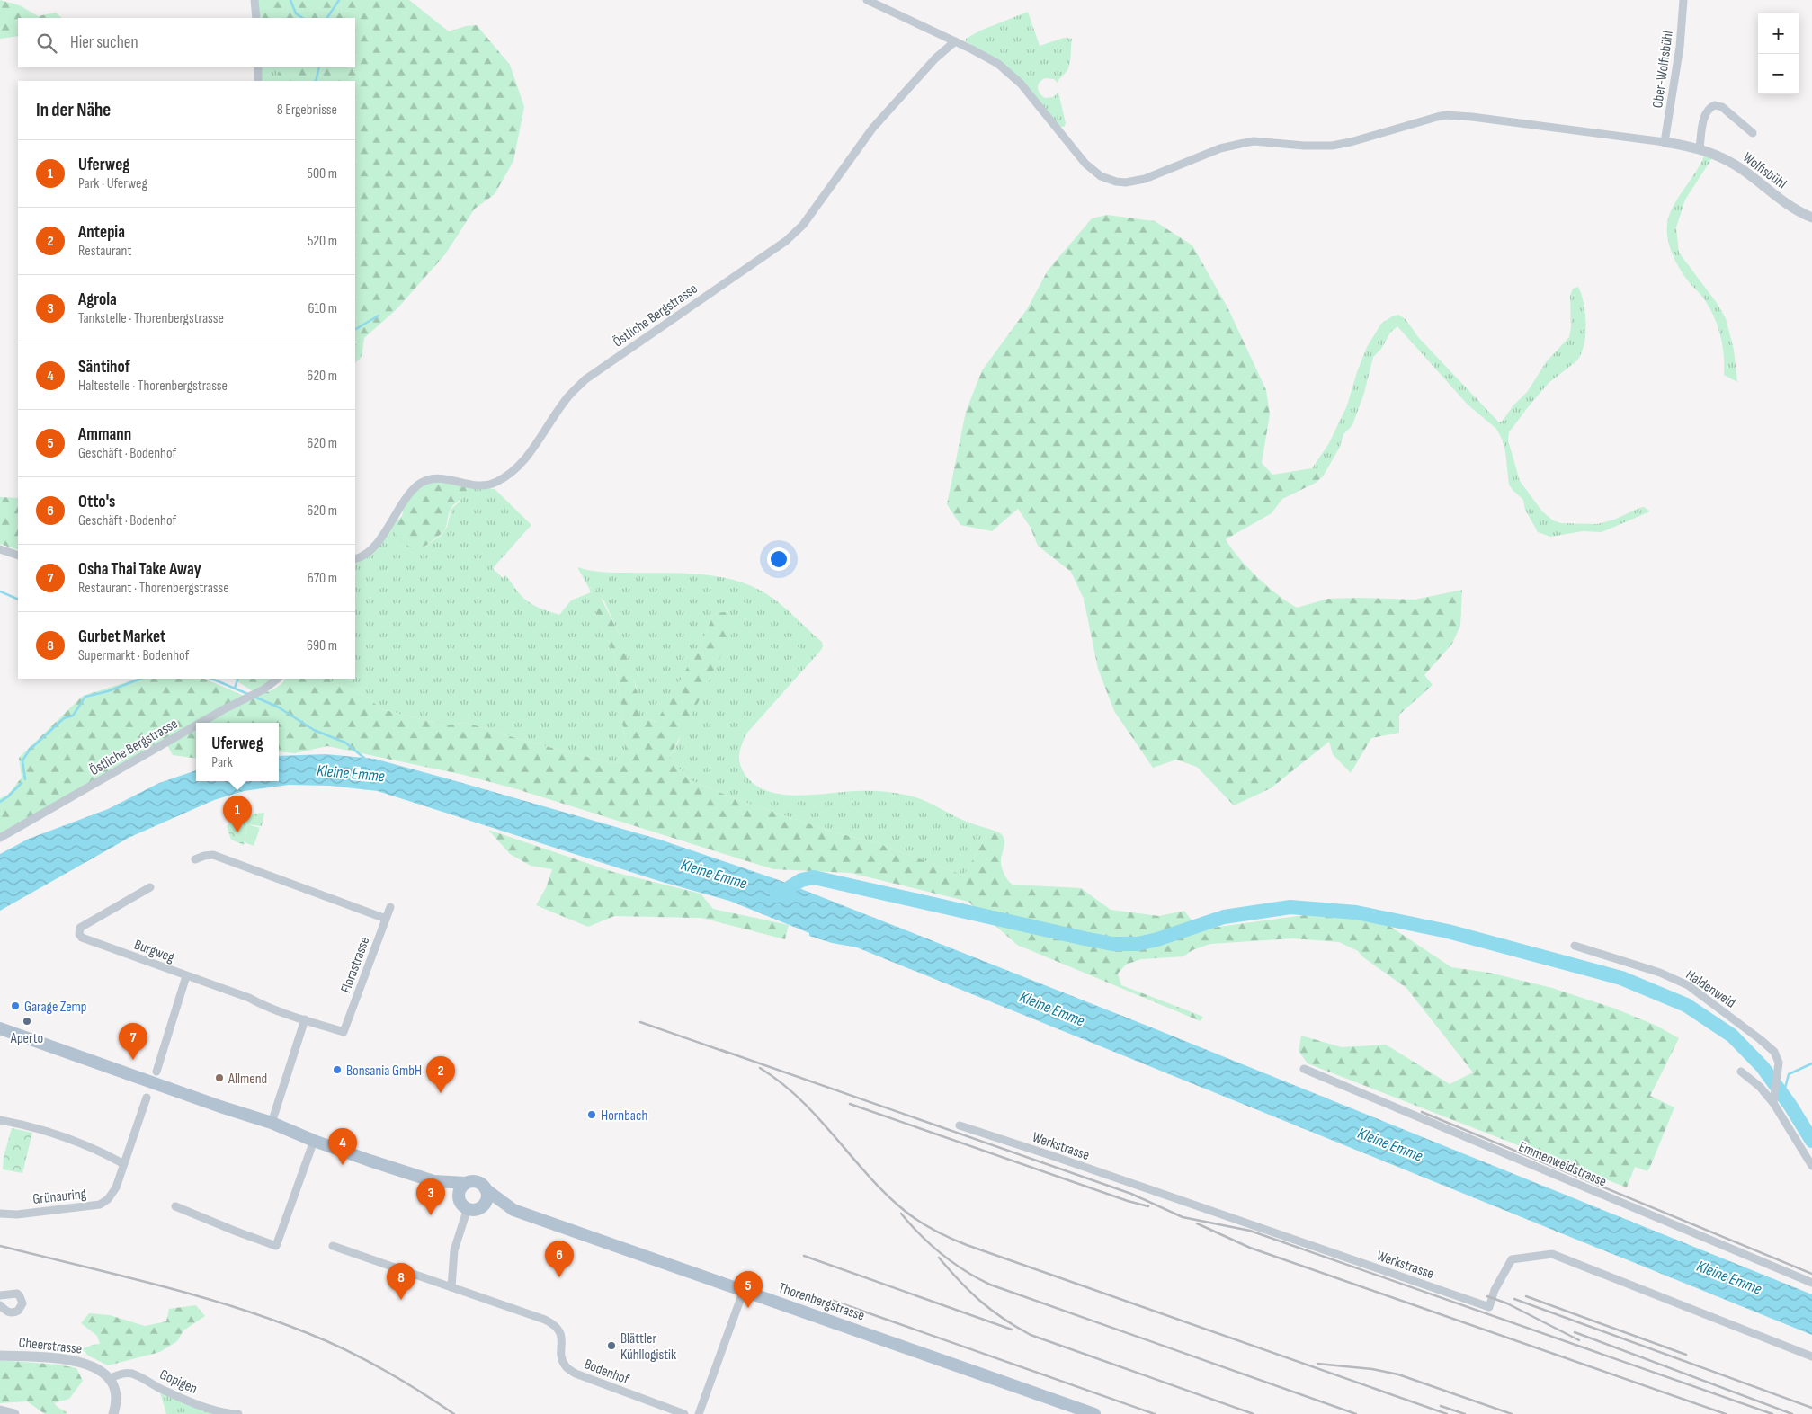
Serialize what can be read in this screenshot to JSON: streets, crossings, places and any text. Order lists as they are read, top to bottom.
{
  "streets": {
    "main road": ["Thorenbergstrasse"],
    "street": [
      "Ober-Wolfisbühl",
      "Wolfisbühl",
      "Östliche Bergstrasse",
      "Burgweg",
      "Florastrasse",
      "Haldenweid",
      "Werkstrasse",
      "Emmenweidstrasse",
      "Grünauring",
      "Cheerstrasse",
      "Bodenhof",
      "Gopigen"
    ]
  },
  "crossings": [
    ["Ober-Wolfisbühl", "Wolfisbühl"],
    ["Burgweg", "Florastrasse"],
    ["Cheerstrasse", "Gopigen"]
  ],
  "water": ["Kleine Emme"],
  "places": [
    "Garage Zemp",
    "Aperto",
    "Bonsania GmbH",
    "Allmend",
    "Hornbach",
    "Blättler Kühllogistik"
  ],
  "page": {
    "map_buttons": ["+", "−"],
    "search": "Hier suchen",
    "heading": ["In der Nähe", "8 Ergebnisse"],
    "list": [
      {
        "mark": "1",
        "name": "Uferweg",
        "note": "Park · Uferweg",
        "value": "500 m"
      },
      {
        "mark": "2",
        "name": "Antepia",
        "note": "Restaurant",
        "value": "520 m"
      },
      {
        "mark": "3",
        "name": "Agrola",
        "note": "Tankstelle · Thorenbergstrasse",
        "value": "610 m"
      },
      {
        "mark": "4",
        "name": "Säntihof",
        "note": "Haltestelle · Thorenbergstrasse",
        "value": "620 m"
      },
      {
        "mark": "5",
        "name": "Ammann",
        "note": "Geschäft · Bodenhof",
        "value": "620 m"
      },
      {
        "mark": "6",
        "name": "Otto's",
        "note": "Geschäft · Bodenhof",
        "value": "620 m"
      },
      {
        "mark": "7",
        "name": "Osha Thai Take Away",
        "note": "Restaurant · Thorenbergstrasse",
        "value": "670 m"
      },
      {
        "mark": "8",
        "name": "Gurbet Market",
        "note": "Supermarkt · Bodenhof",
        "value": "690 m"
      }
    ],
    "popup": ["Uferweg", "Park"],
    "pins": [
      "1",
      "7",
      "2",
      "4",
      "3",
      "6",
      "8",
      "5"
    ]
  }
}
